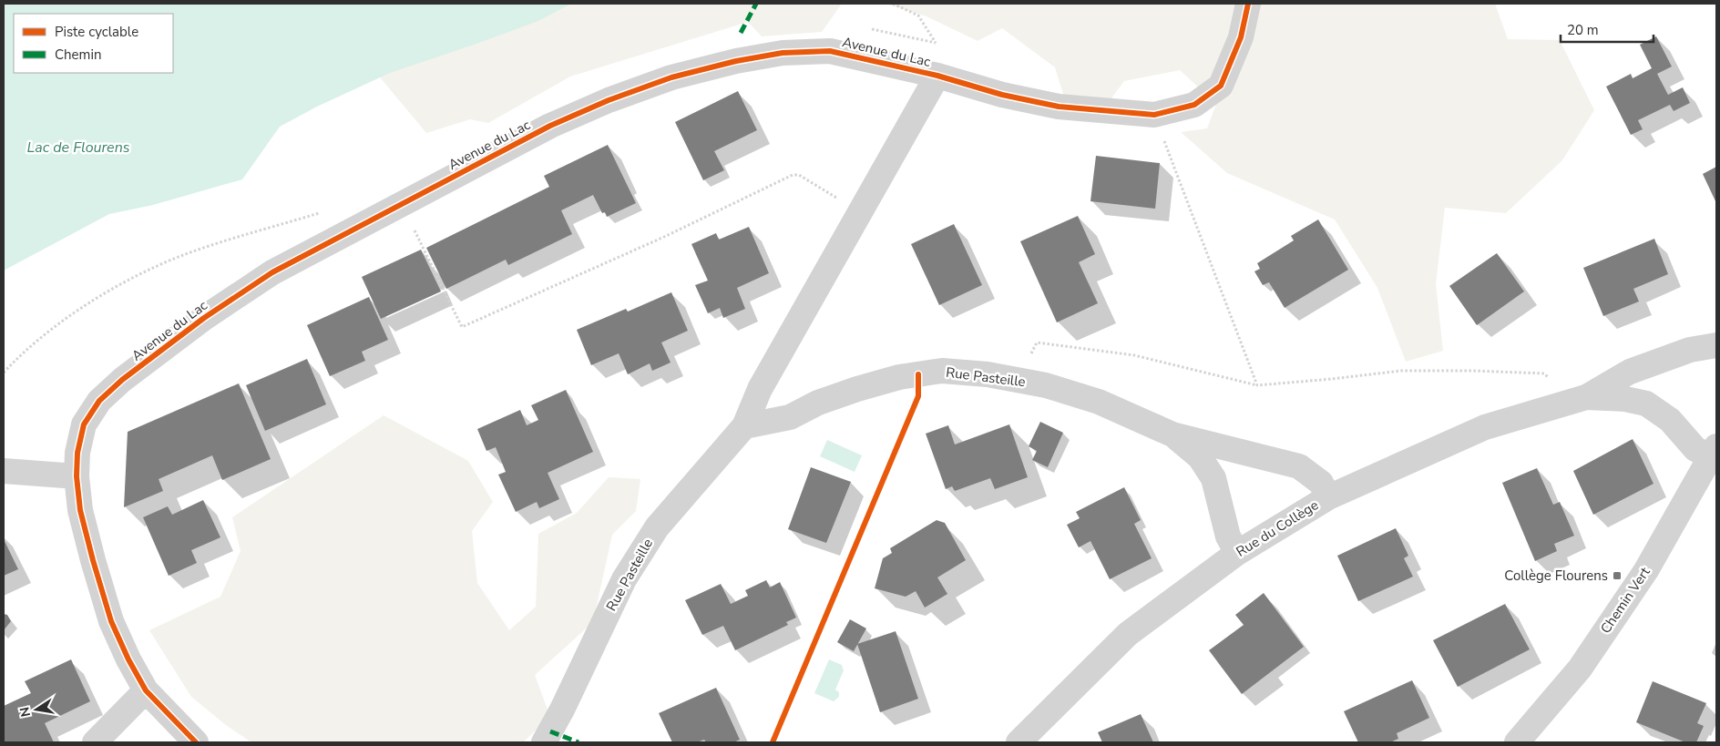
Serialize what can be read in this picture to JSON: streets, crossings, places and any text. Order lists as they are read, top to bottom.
{
  "streets": {
    "street": [
      "Avenue du Lac",
      "Rue Pasteille",
      "Rue du Collège",
      "Chemin Vert"
    ]
  },
  "crossings": [
    ["Avenue du Lac", "Rue Pasteille"],
    ["Rue Pasteille", "Rue du Collège"],
    ["Rue du Collège", "Chemin Vert"]
  ],
  "water": ["Lac de Flourens"],
  "places": {
    "transit": ["Collège Flourens"]
  },
  "legend": ["Piste cyclable", "Chemin"],
  "scale_bar": "20 m",
  "north": "left"
}
